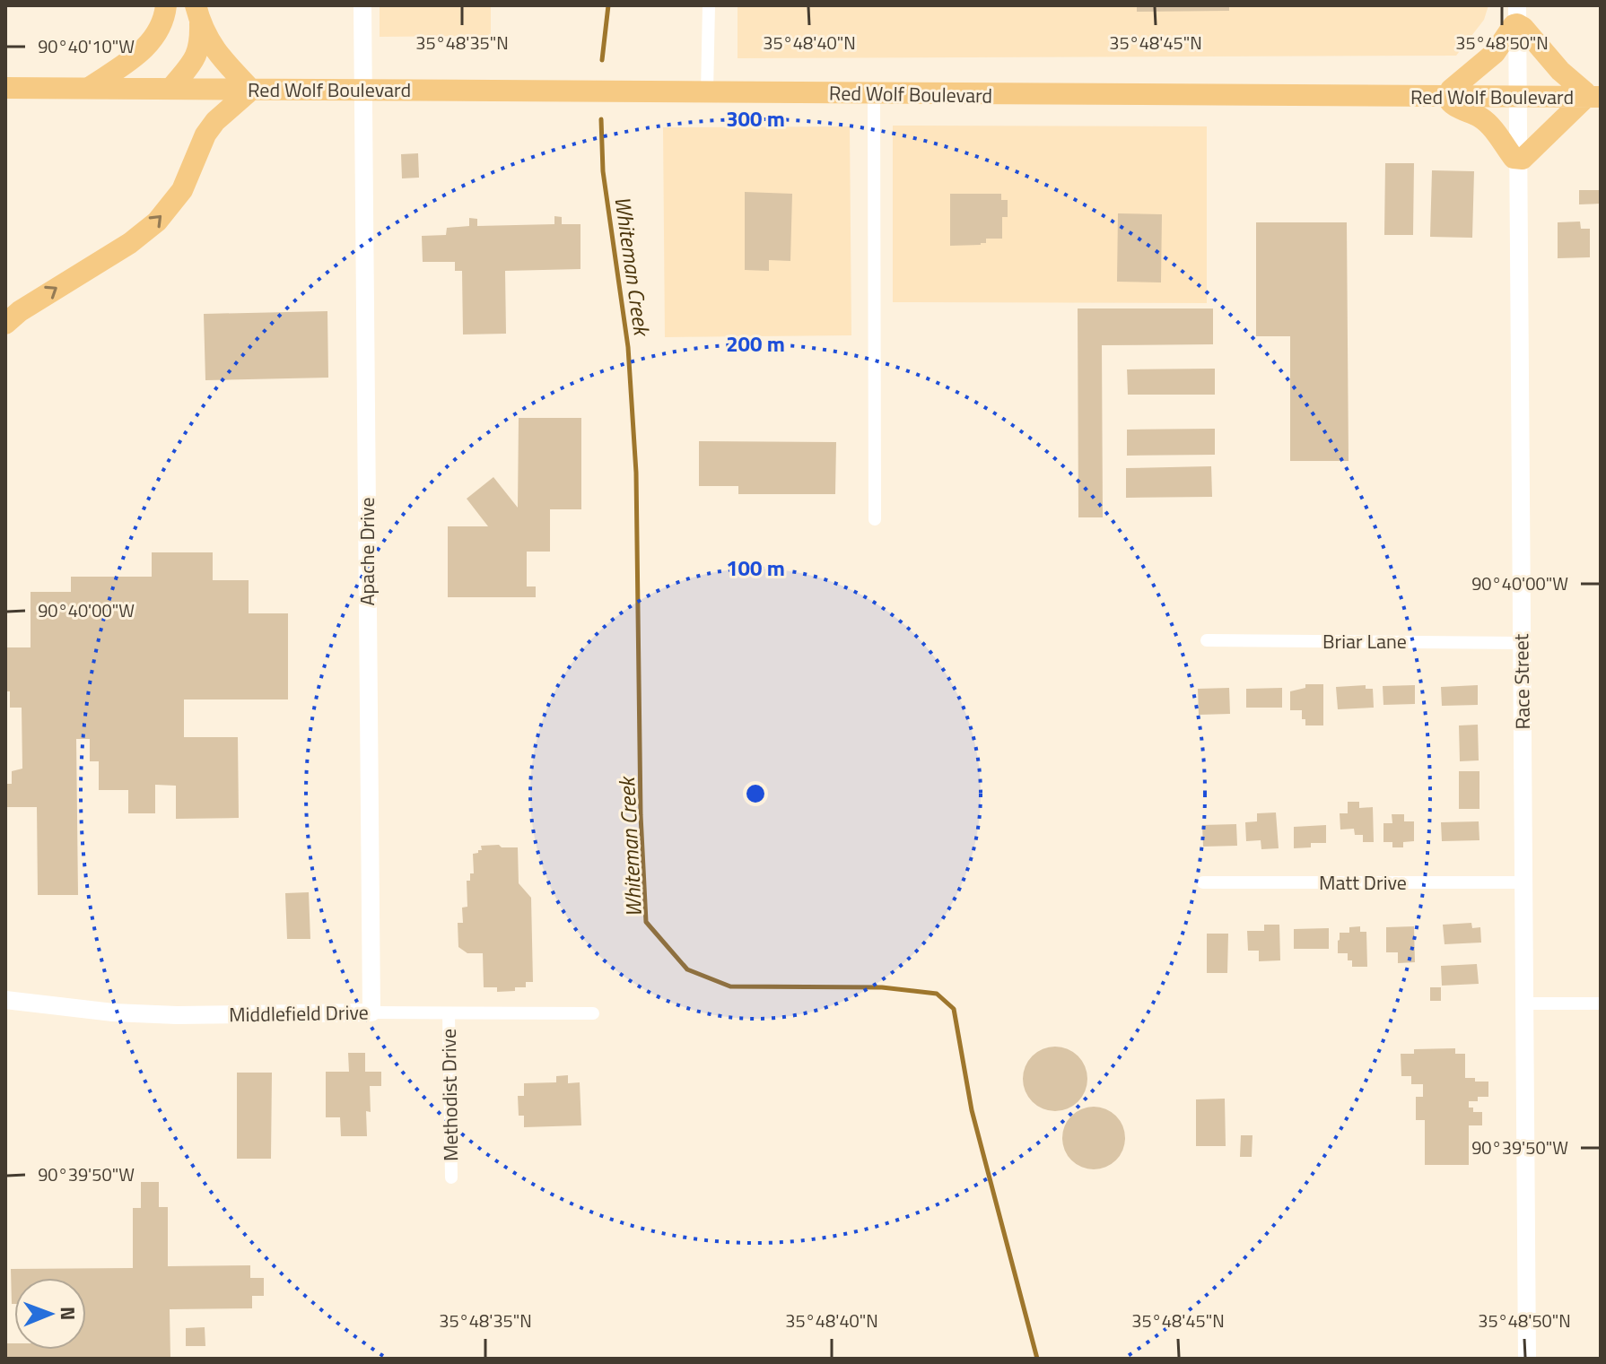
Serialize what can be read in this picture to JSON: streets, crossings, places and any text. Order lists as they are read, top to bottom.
{
  "streets": {
    "highway": ["Red Wolf Boulevard"],
    "street": [
      "Apache Drive",
      "Briar Lane",
      "Race Street",
      "Matt Drive",
      "Middlefield Drive",
      "Methodist Drive"
    ]
  },
  "crossings": [
    ["Red Wolf Boulevard", "Apache Drive"],
    ["Red Wolf Boulevard", "Race Street"],
    ["Apache Drive", "Middlefield Drive"],
    ["Briar Lane", "Race Street"],
    ["Race Street", "Matt Drive"],
    ["Middlefield Drive", "Methodist Drive"]
  ],
  "water": ["Whiteman Creek"],
  "north": "right",
  "coordinates": [
    "35°48'35\"N",
    "35°48'40\"N",
    "35°48'45\"N",
    "35°48'50\"N",
    "90°40'10\"W",
    "90°40'00\"W",
    "90°39'50\"W"
  ],
  "rings": ["300 m", "200 m", "100 m"]
}
